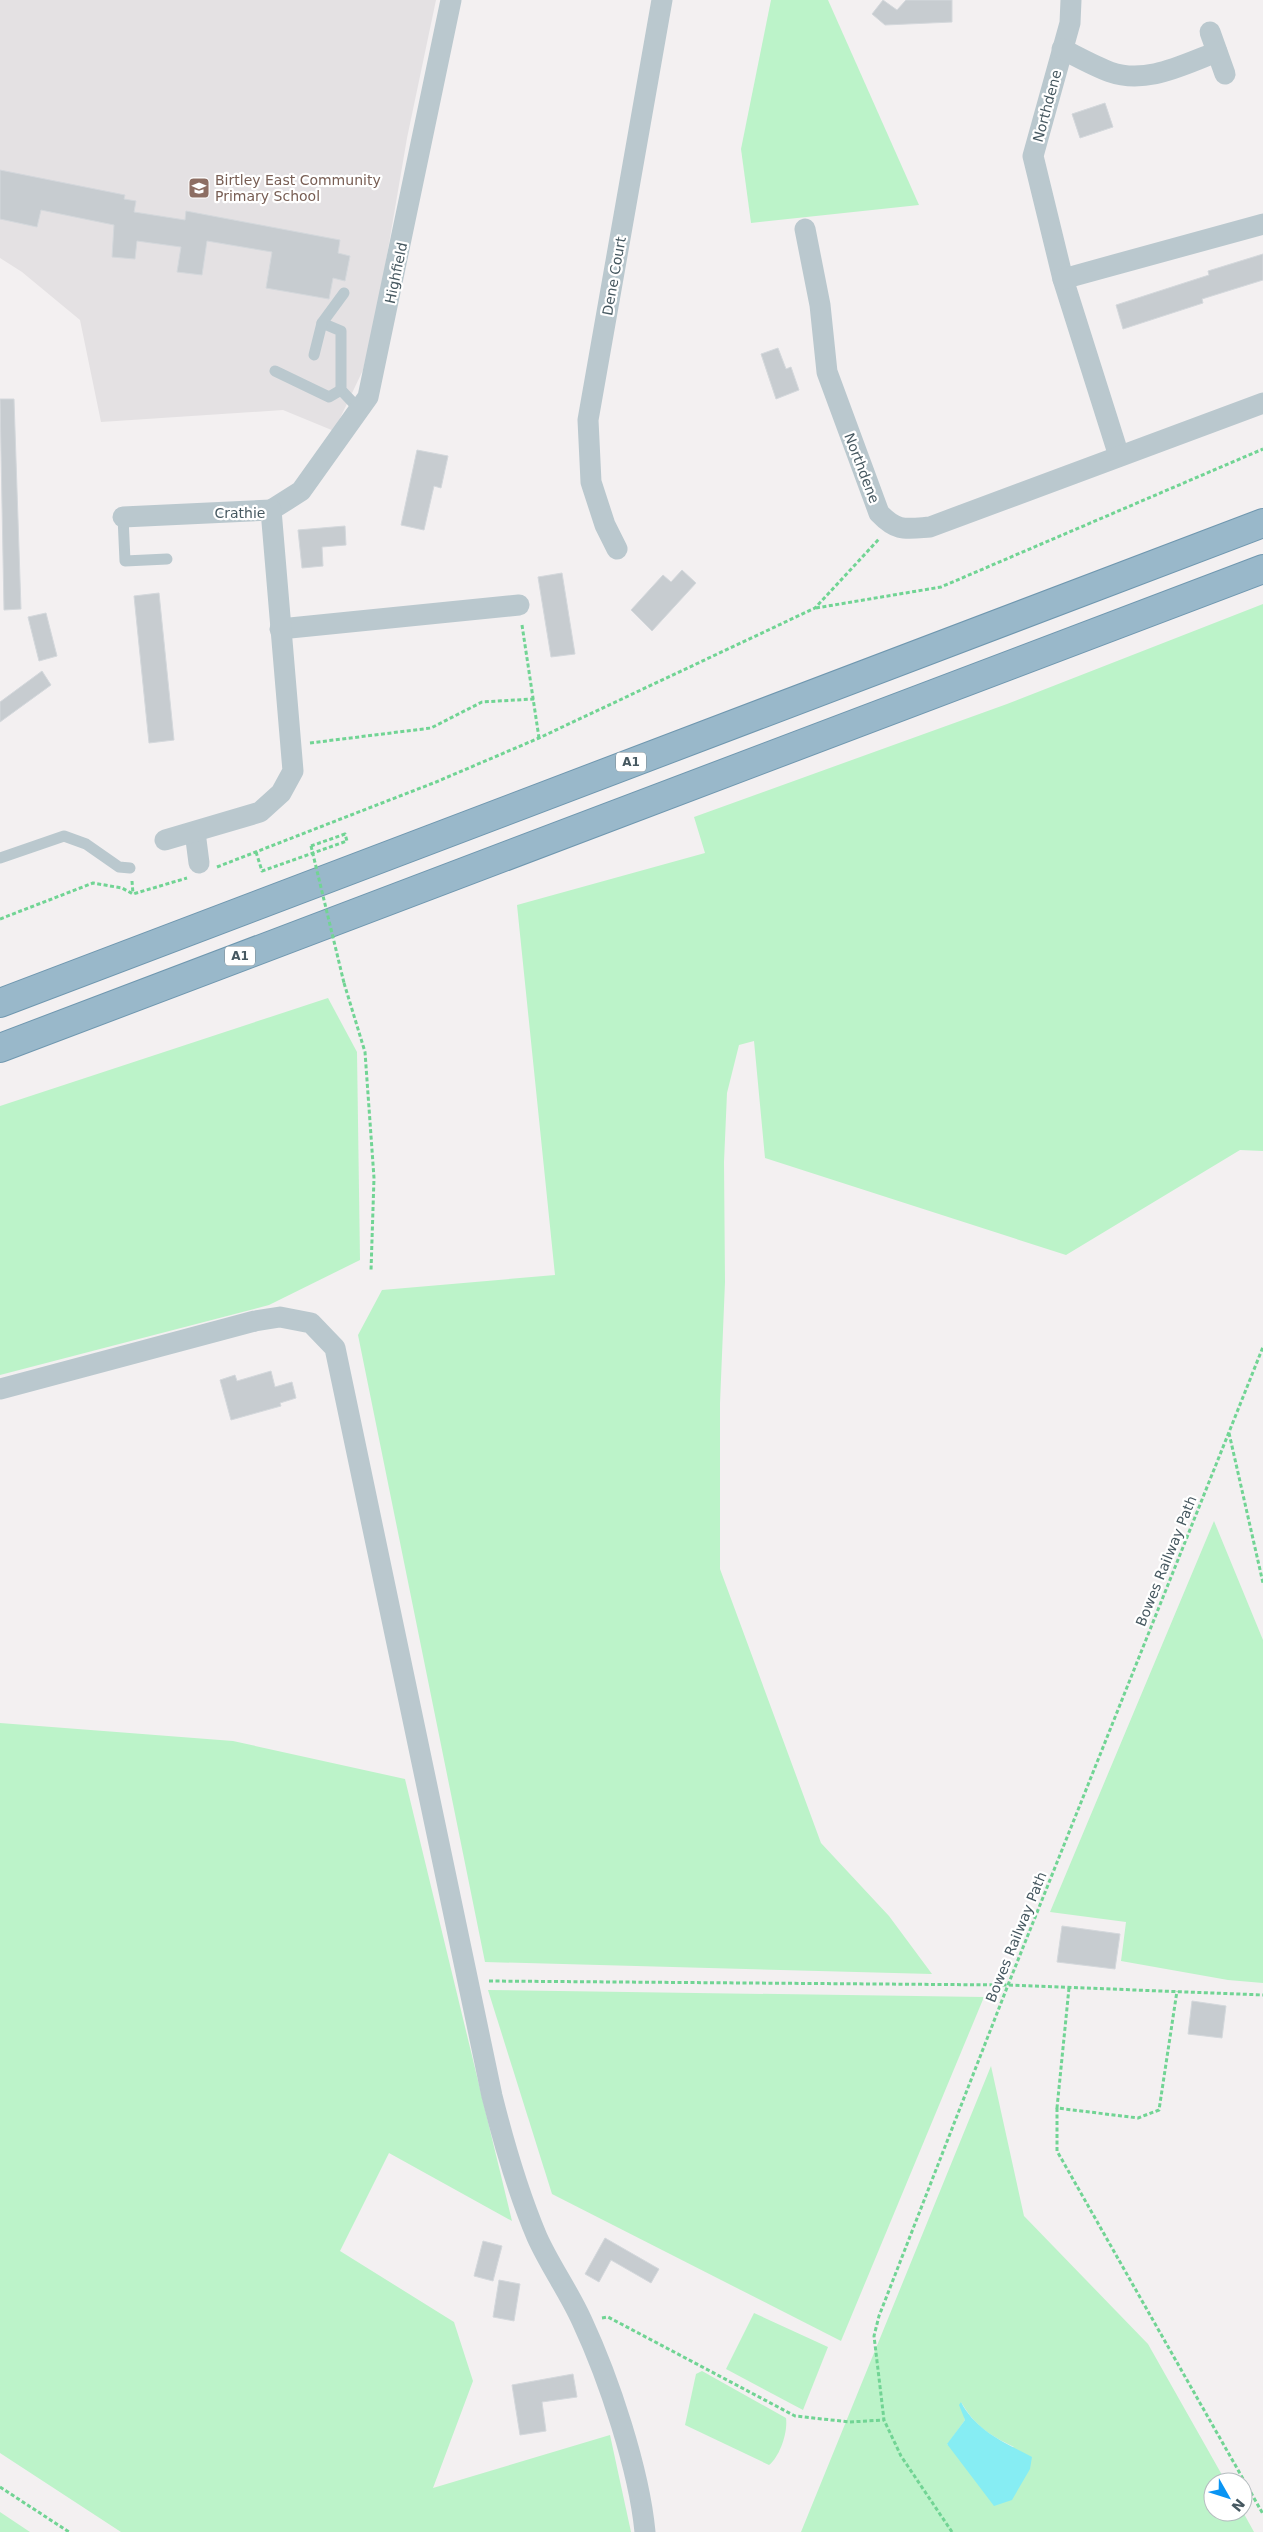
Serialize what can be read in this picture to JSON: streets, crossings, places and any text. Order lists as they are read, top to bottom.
{
  "streets": {
    "highway": ["A1"],
    "street": [
      "Northdene",
      "Highfield",
      "Dene Court",
      "Crathie"
    ],
    "path": ["Bowes Railway Path"]
  },
  "crossings": [
    ["Highfield", "Crathie"]
  ],
  "places": {
    "school or university": ["Birtley East Community Primary School"]
  },
  "north": "bottom right"
}
